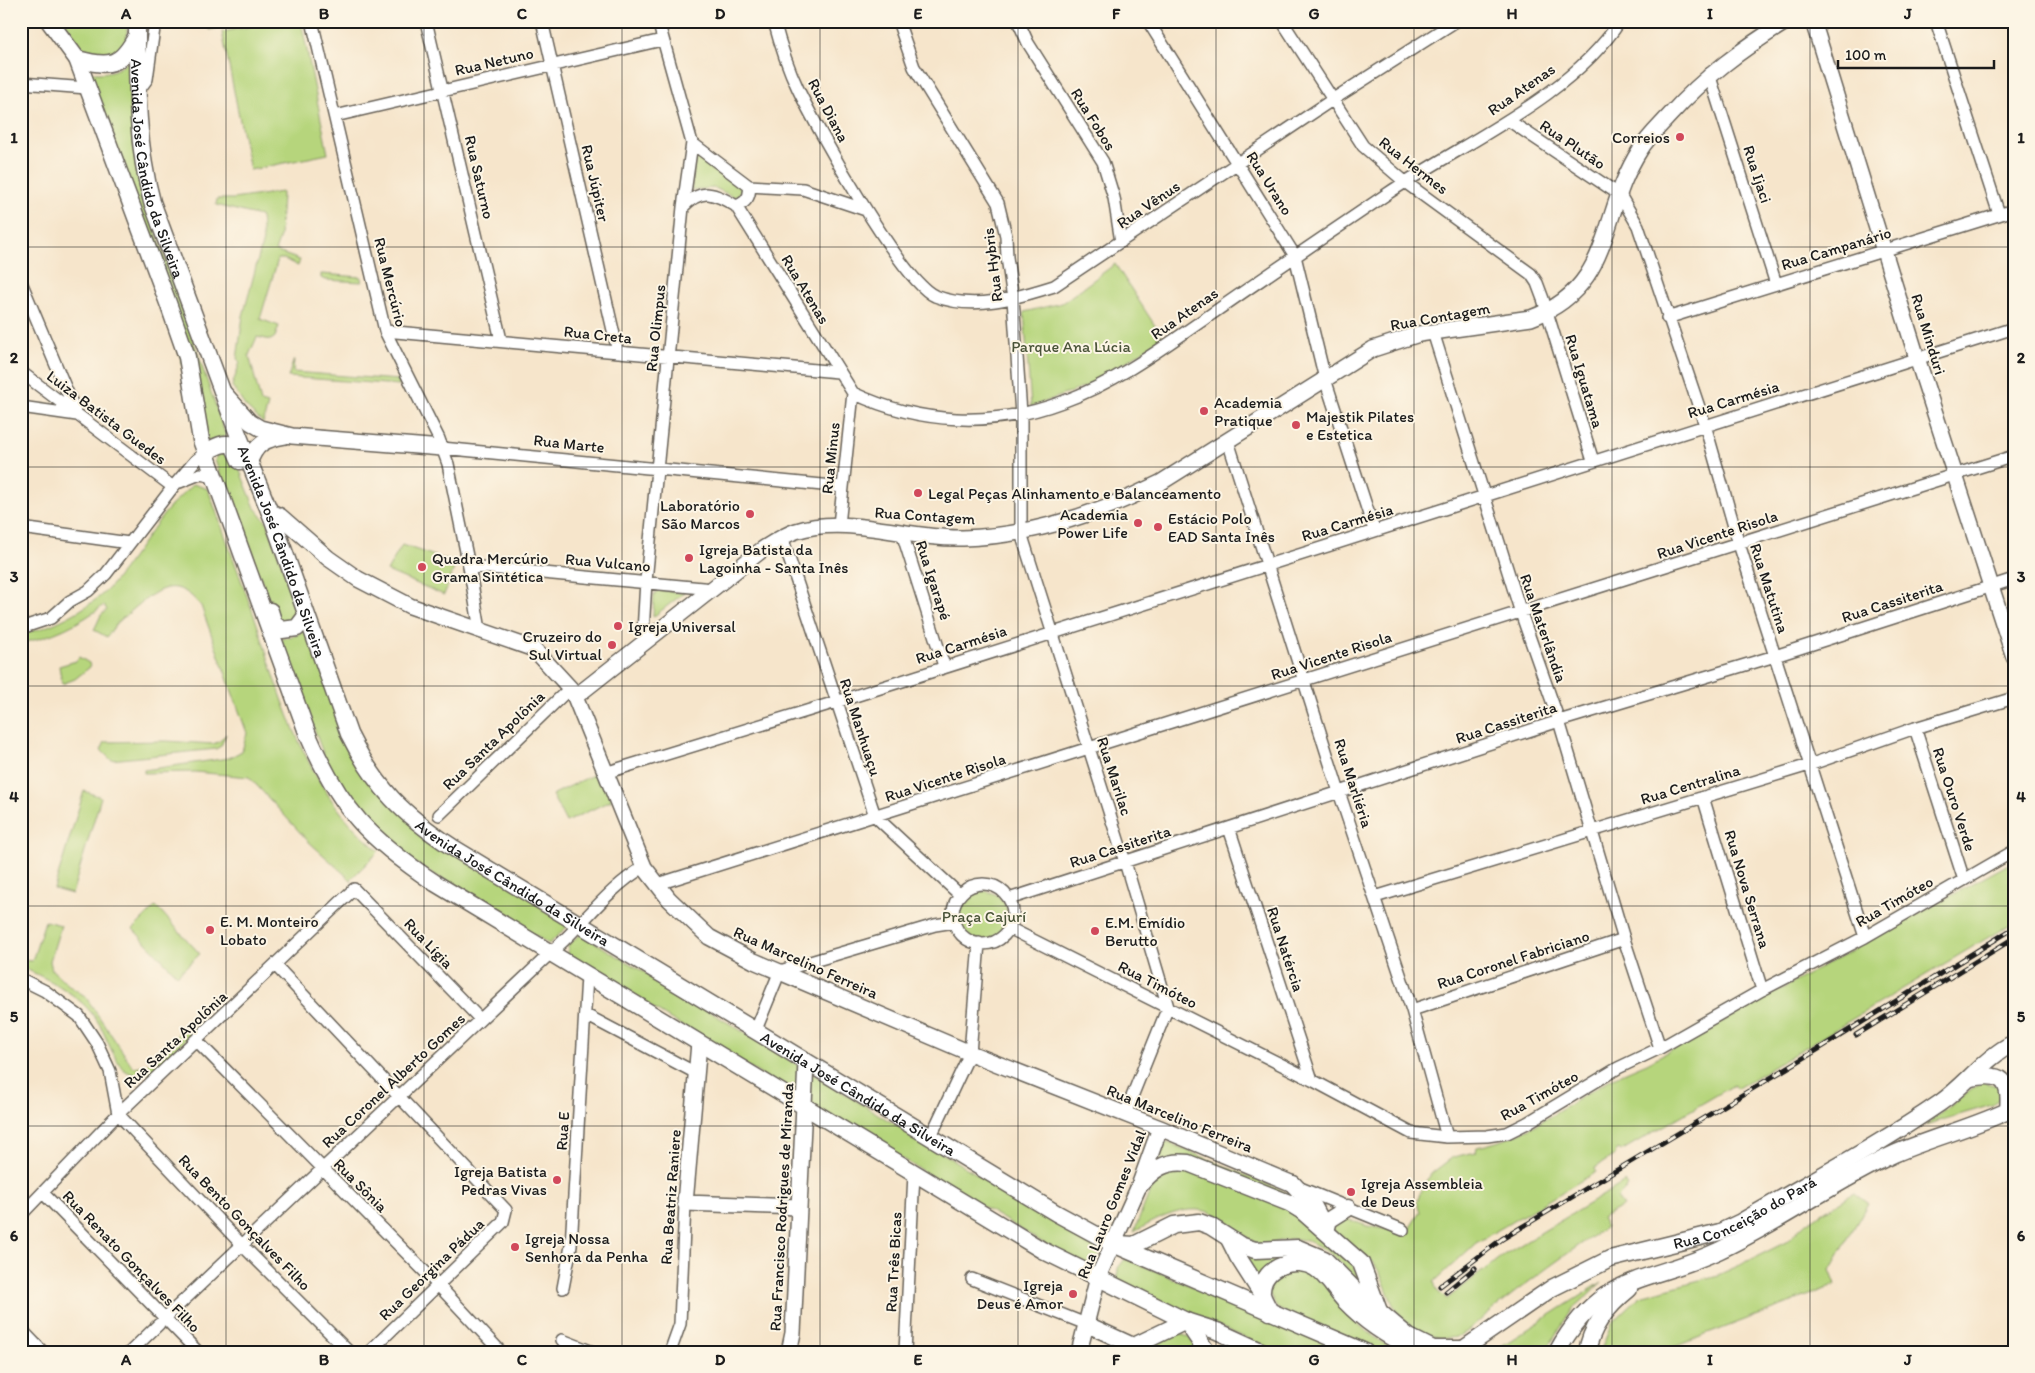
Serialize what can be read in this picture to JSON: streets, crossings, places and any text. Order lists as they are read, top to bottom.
{
  "streets": {
    "main road": ["Avenida José Cândido da Silveira", "Rua Conceição do Pará"],
    "street": [
      "Rua Netuno",
      "Rua Atenas",
      "Rua Diana",
      "Rua Fobos",
      "Rua Plutão",
      "Rua Hermes",
      "Rua Ijaci",
      "Rua Saturno",
      "Rua Júpiter",
      "Rua Urano",
      "Rua Vênus",
      "Rua Campanário",
      "Rua Hybris",
      "Rua Mercúrio",
      "Rua Contagem",
      "Rua Olimpus",
      "Rua Creta",
      "Rua Minduri",
      "Rua Iguatama",
      "Rua Carmésia",
      "Luiza Batista Guedes",
      "Rua Marte",
      "Rua Minus",
      "Rua Vicente Risola",
      "Rua Vulcano",
      "Rua Igarapé",
      "Rua Matutina",
      "Rua Cassiterita",
      "Rua Materlândia",
      "Rua Manhuaçu",
      "Rua Santa Apolônia",
      "Rua Marilac",
      "Rua Marliéria",
      "Rua Centralina",
      "Rua Ouro Verde",
      "Rua Nova Serrana",
      "Rua Timóteo",
      "Rua Lígia",
      "Rua Natércia",
      "Rua Coronel Fabriciano",
      "Rua Marcelino Ferreira",
      "Rua Coronel Alberto Gomes",
      "Rua E",
      "Rua Sônia",
      "Rua Beatriz Raniere",
      "Rua Lauro Gomes Vidal",
      "Rua Francisco Rodrigues de Miranda",
      "Rua Bento Gonçalves Filho",
      "Rua Renato Gonçalves Filho",
      "Rua Três Bicas",
      "Rua Georgina Pádua"
    ]
  },
  "crossings": [
    ["Rua Netuno", "Rua Saturno"],
    ["Rua Netuno", "Rua Júpiter"],
    ["Rua Netuno", "Rua Mercúrio"],
    ["Rua Netuno", "Rua Olimpus"],
    ["Rua Atenas", "Rua Plutão"],
    ["Rua Atenas", "Rua Hermes"],
    ["Rua Atenas", "Rua Urano"],
    ["Rua Atenas", "Rua Hybris"],
    ["Rua Atenas", "Rua Creta"],
    ["Rua Atenas", "Rua Minus"],
    ["Rua Diana", "Rua Vênus"],
    ["Rua Fobos", "Rua Vênus"],
    ["Rua Plutão", "Rua Contagem"],
    ["Rua Plutão", "Rua Matutina"],
    ["Rua Hermes", "Rua Vênus"],
    ["Rua Hermes", "Rua Contagem"],
    ["Rua Hermes", "Rua Iguatama"],
    ["Avenida José Cândido da Silveira", "Rua Marte"],
    ["Avenida José Cândido da Silveira", "Rua Marcelino Ferreira"],
    ["Avenida José Cândido da Silveira", "Rua Coronel Alberto Gomes"],
    ["Avenida José Cândido da Silveira", "Rua E"],
    ["Avenida José Cândido da Silveira", "Rua Beatriz Raniere"],
    ["Avenida José Cândido da Silveira", "Rua Lauro Gomes Vidal"],
    ["Avenida José Cândido da Silveira", "Rua Francisco Rodrigues de Miranda"],
    ["Avenida José Cândido da Silveira", "Rua Três Bicas"],
    ["Rua Ijaci", "Rua Campanário"],
    ["Rua Ijaci", "Rua Contagem"],
    ["Rua Saturno", "Rua Creta"],
    ["Rua Júpiter", "Rua Creta"],
    ["Rua Urano", "Rua Vênus"],
    ["Rua Urano", "Rua Contagem"],
    ["Rua Urano", "Rua Carmésia"],
    ["Rua Vênus", "Rua Hybris"],
    ["Rua Campanário", "Rua Minduri"],
    ["Rua Campanário", "Rua Matutina"],
    ["Rua Hybris", "Rua Contagem"],
    ["Rua Hybris", "Rua Marilac"],
    ["Rua Mercúrio", "Rua Creta"],
    ["Rua Mercúrio", "Rua Marte"],
    ["Rua Mercúrio", "Rua Vulcano"],
    ["Rua Mercúrio", "Rua Marcelino Ferreira"],
    ["Rua Contagem", "Rua Olimpus"],
    ["Rua Contagem", "Rua Iguatama"],
    ["Rua Contagem", "Rua Minus"],
    ["Rua Contagem", "Rua Vulcano"],
    ["Rua Contagem", "Rua Igarapé"],
    ["Rua Contagem", "Rua Matutina"],
    ["Rua Contagem", "Rua Materlândia"],
    ["Rua Contagem", "Rua Manhuaçu"],
    ["Rua Contagem", "Rua Santa Apolônia"],
    ["Rua Contagem", "Rua Marilac"],
    ["Rua Contagem", "Rua Marliéria"],
    ["Rua Contagem", "Rua Marcelino Ferreira"],
    ["Rua Olimpus", "Rua Creta"],
    ["Rua Olimpus", "Rua Marte"],
    ["Rua Olimpus", "Rua Vulcano"],
    ["Rua Minduri", "Rua Carmésia"],
    ["Rua Minduri", "Rua Vicente Risola"],
    ["Rua Minduri", "Rua Cassiterita"],
    ["Rua Iguatama", "Rua Carmésia"],
    ["Rua Carmésia", "Rua Igarapé"],
    ["Rua Carmésia", "Rua Matutina"],
    ["Rua Carmésia", "Rua Materlândia"],
    ["Rua Carmésia", "Rua Manhuaçu"],
    ["Rua Carmésia", "Rua Marilac"],
    ["Rua Carmésia", "Rua Marliéria"],
    ["Rua Carmésia", "Rua Marcelino Ferreira"],
    ["Rua Marte", "Rua Minus"],
    ["Rua Vicente Risola", "Rua Matutina"],
    ["Rua Vicente Risola", "Rua Materlândia"],
    ["Rua Vicente Risola", "Rua Manhuaçu"],
    ["Rua Vicente Risola", "Rua Marilac"],
    ["Rua Vicente Risola", "Rua Marliéria"],
    ["Rua Vicente Risola", "Rua Marcelino Ferreira"],
    ["Rua Matutina", "Rua Cassiterita"],
    ["Rua Matutina", "Rua Centralina"],
    ["Rua Matutina", "Rua Timóteo"],
    ["Rua Cassiterita", "Rua Materlândia"],
    ["Rua Cassiterita", "Rua Manhuaçu"],
    ["Rua Cassiterita", "Rua Marilac"],
    ["Rua Cassiterita", "Rua Marliéria"],
    ["Rua Cassiterita", "Rua Timóteo"],
    ["Rua Cassiterita", "Rua Natércia"],
    ["Rua Materlândia", "Rua Centralina"],
    ["Rua Materlândia", "Rua Timóteo"],
    ["Rua Materlândia", "Rua Coronel Fabriciano"],
    ["Rua Manhuaçu", "Rua Timóteo"],
    ["Rua Santa Apolônia", "Rua Lígia"],
    ["Rua Santa Apolônia", "Rua Marcelino Ferreira"],
    ["Rua Santa Apolônia", "Rua Sônia"],
    ["Rua Santa Apolônia", "Rua Bento Gonçalves Filho"],
    ["Rua Santa Apolônia", "Rua Renato Gonçalves Filho"],
    ["Rua Marilac", "Rua Timóteo"],
    ["Rua Marliéria", "Rua Centralina"],
    ["Rua Marliéria", "Rua Timóteo"],
    ["Rua Marliéria", "Rua Coronel Fabriciano"],
    ["Rua Centralina", "Rua Ouro Verde"],
    ["Rua Centralina", "Rua Nova Serrana"],
    ["Rua Ouro Verde", "Rua Timóteo"],
    ["Rua Nova Serrana", "Rua Timóteo"],
    ["Rua Timóteo", "Rua Natércia"],
    ["Rua Lígia", "Rua Coronel Alberto Gomes"],
    ["Rua Marcelino Ferreira", "Rua Coronel Alberto Gomes"],
    ["Rua Marcelino Ferreira", "Rua Lauro Gomes Vidal"],
    ["Rua Coronel Alberto Gomes", "Rua Sônia"],
    ["Rua Coronel Alberto Gomes", "Rua Bento Gonçalves Filho"],
    ["Rua Coronel Alberto Gomes", "Rua Renato Gonçalves Filho"],
    ["Rua Coronel Alberto Gomes", "Rua Georgina Pádua"],
    ["Rua Sônia", "Rua Georgina Pádua"]
  ],
  "parks": ["Parque Ana Lúcia", "Praça Cajurí"],
  "places": [
    "Correios",
    "Academia Pratique",
    "Majestik Pilates e Estetica",
    "Legal Peças Alinhamento e Balanceamento",
    "Laboratório São Marcos",
    "Academia Power Life",
    "Estácio Polo EAD Santa Inês",
    "Igreja Batista da Lagoinha - Santa Inês",
    "Quadra Mercúrio Grama Sintética",
    "Igreja Universal",
    "Cruzeiro do Sul Virtual",
    "E. M. Monteiro Lobato",
    "E.M. Emídio Berutto",
    "Igreja Batista Pedras Vivas",
    "Igreja Assembleia de Deus",
    "Igreja Nossa Senhora da Penha",
    "Igreja Deus é Amor"
  ],
  "scale_bar": "100 m",
  "grid": {
    "columns": [
      "A",
      "B",
      "C",
      "D",
      "E",
      "F",
      "G",
      "H",
      "I",
      "J"
    ],
    "rows": [
      "1",
      "2",
      "3",
      "4",
      "5",
      "6"
    ]
  }
}
